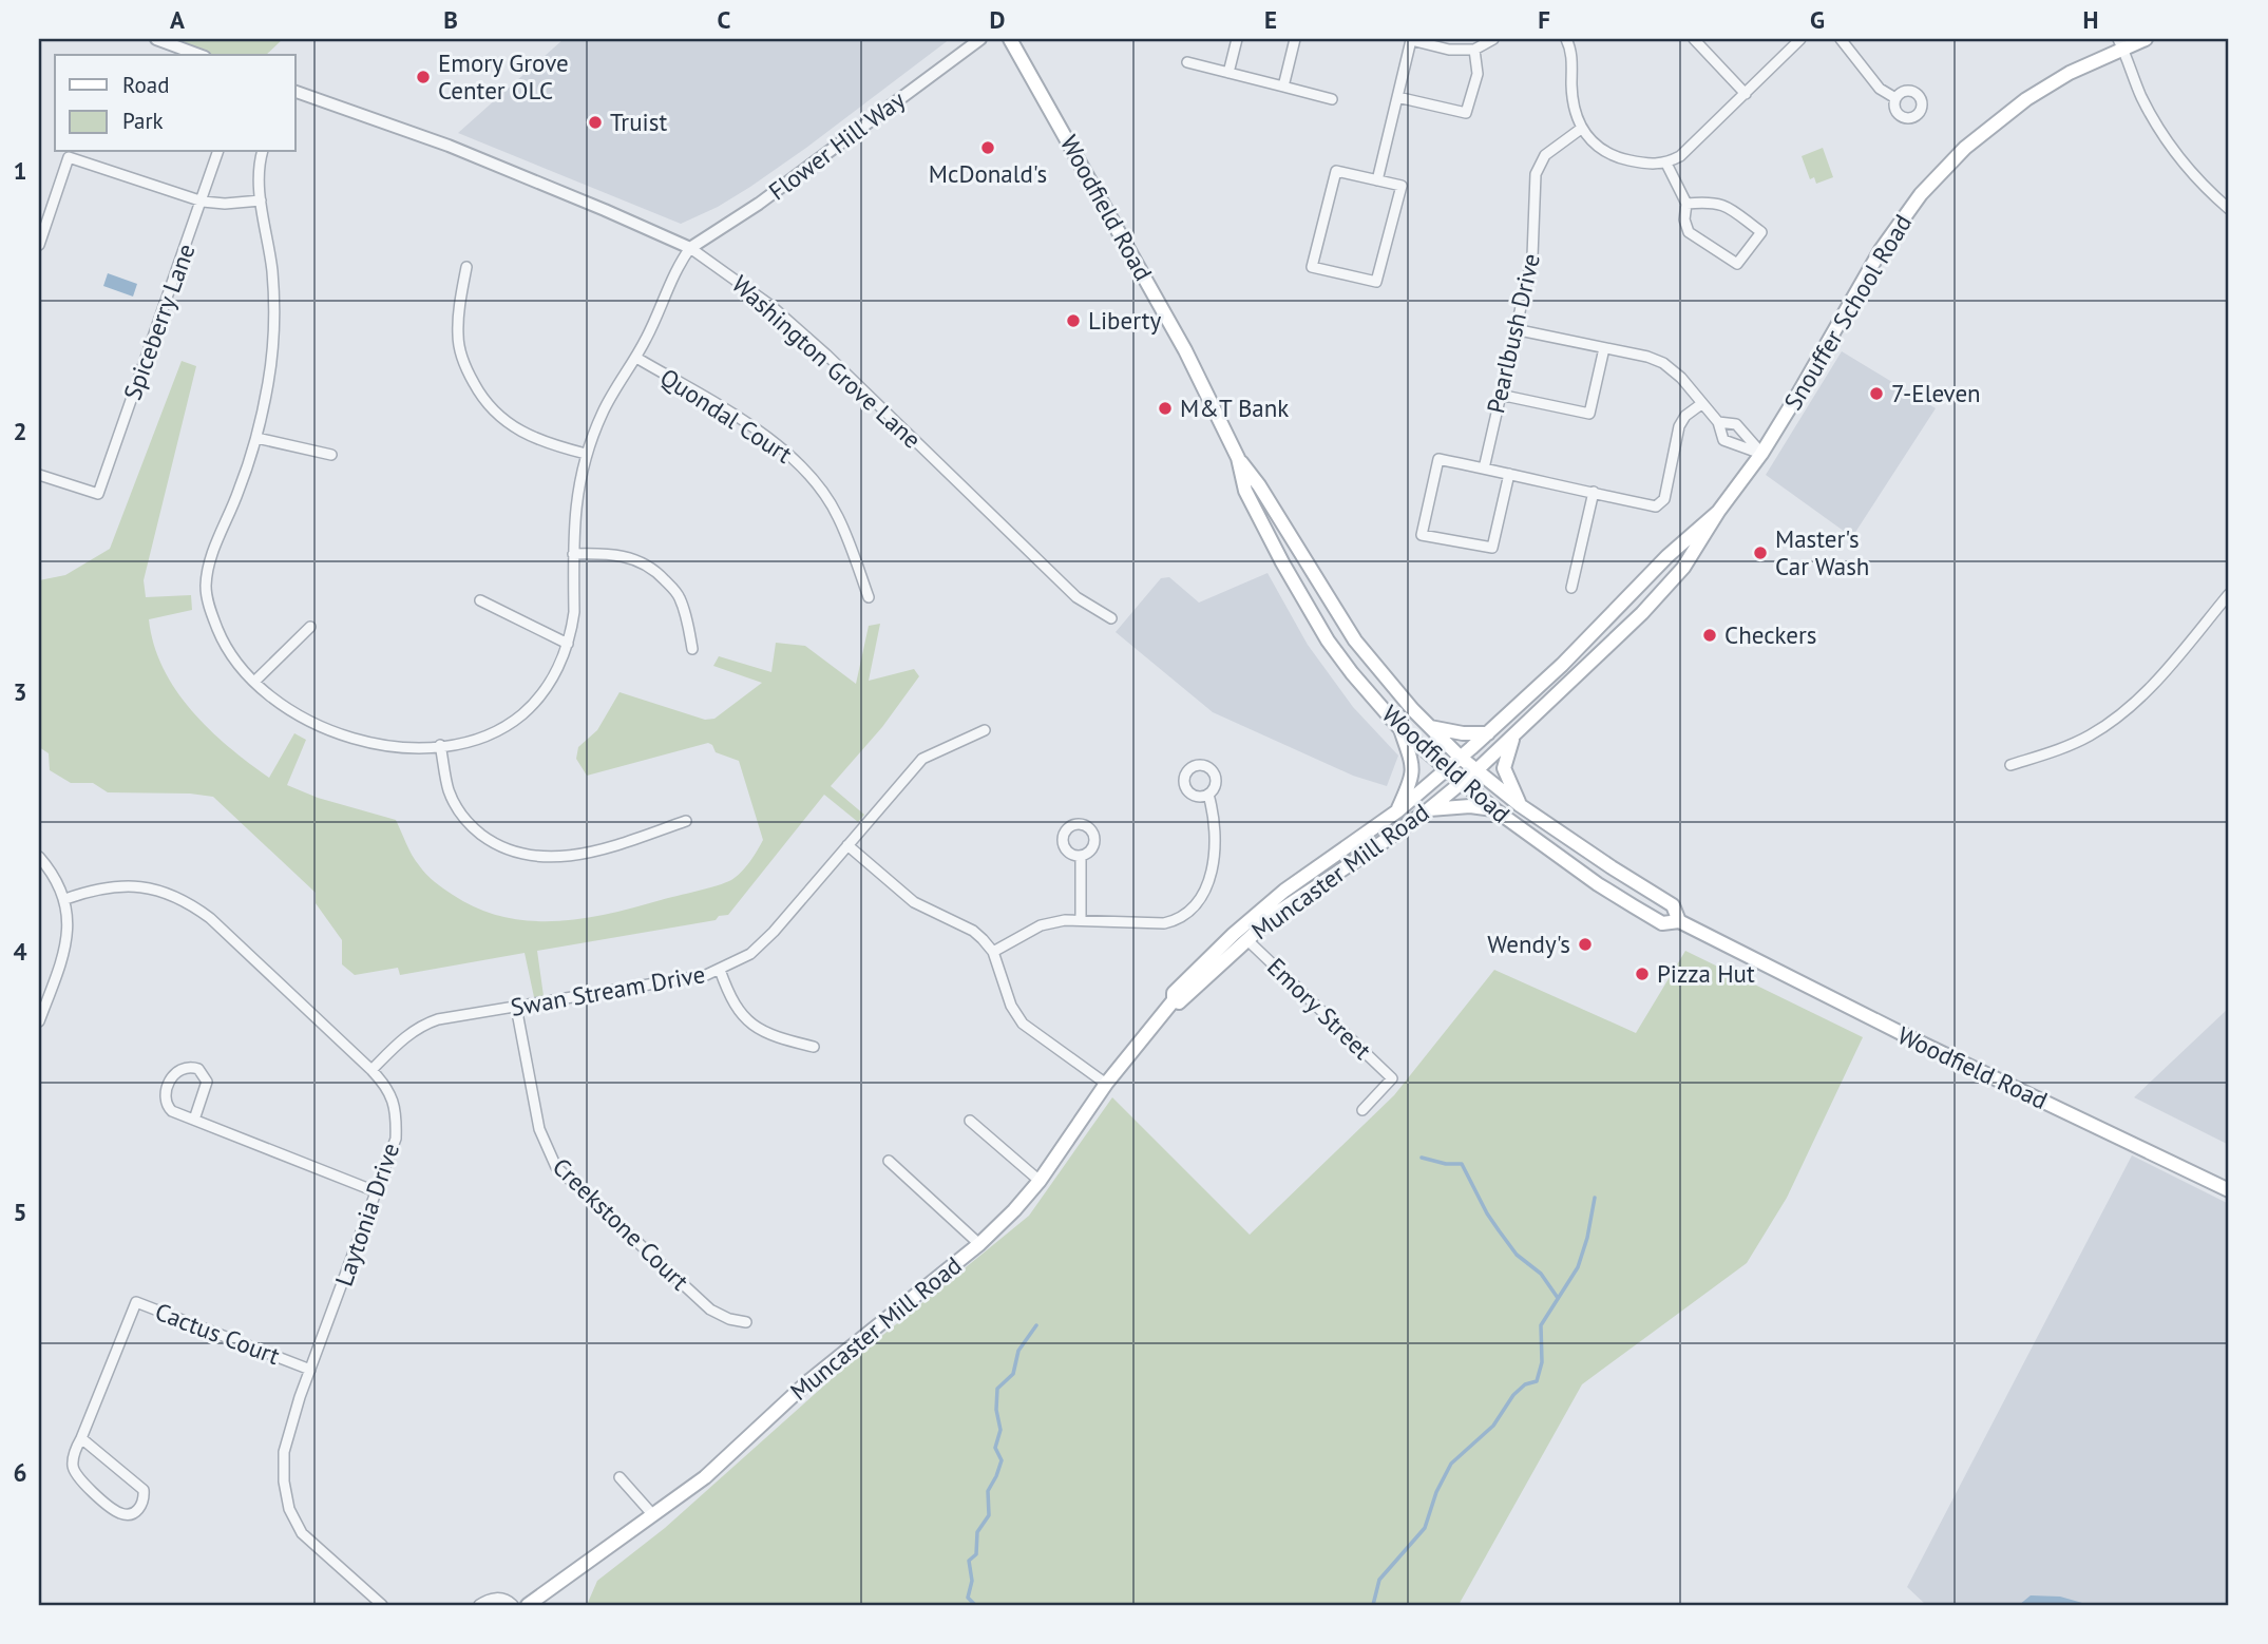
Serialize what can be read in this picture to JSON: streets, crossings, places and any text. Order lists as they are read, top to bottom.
{
  "streets": {
    "main road": ["Woodfield Road", "Snouffer School Road", "Muncaster Mill Road"],
    "street": [
      "Flower Hill Way",
      "Spiceberry Lane",
      "Pearlbush Drive",
      "Washington Grove Lane",
      "Quondal Court",
      "Swan Stream Drive",
      "Emory Street",
      "Laytonia Drive",
      "Creekstone Court",
      "Cactus Court"
    ]
  },
  "crossings": [
    ["Flower Hill Way", "Washington Grove Lane"],
    ["Woodfield Road", "Snouffer School Road"],
    ["Woodfield Road", "Muncaster Mill Road"],
    ["Snouffer School Road", "Muncaster Mill Road"],
    ["Muncaster Mill Road", "Emory Street"],
    ["Swan Stream Drive", "Laytonia Drive"],
    ["Swan Stream Drive", "Creekstone Court"],
    ["Laytonia Drive", "Cactus Court"]
  ],
  "places": [
    "Emory Grove Center OLC",
    "Truist",
    "McDonald's",
    "Liberty",
    "7-Eleven",
    "M&T Bank",
    "Master's Car Wash",
    "Checkers",
    "Wendy's",
    "Pizza Hut"
  ],
  "legend": ["Road", "Park"],
  "grid": {
    "columns": [
      "A",
      "B",
      "C",
      "D",
      "E",
      "F",
      "G",
      "H"
    ],
    "rows": [
      "1",
      "2",
      "3",
      "4",
      "5",
      "6"
    ]
  }
}
